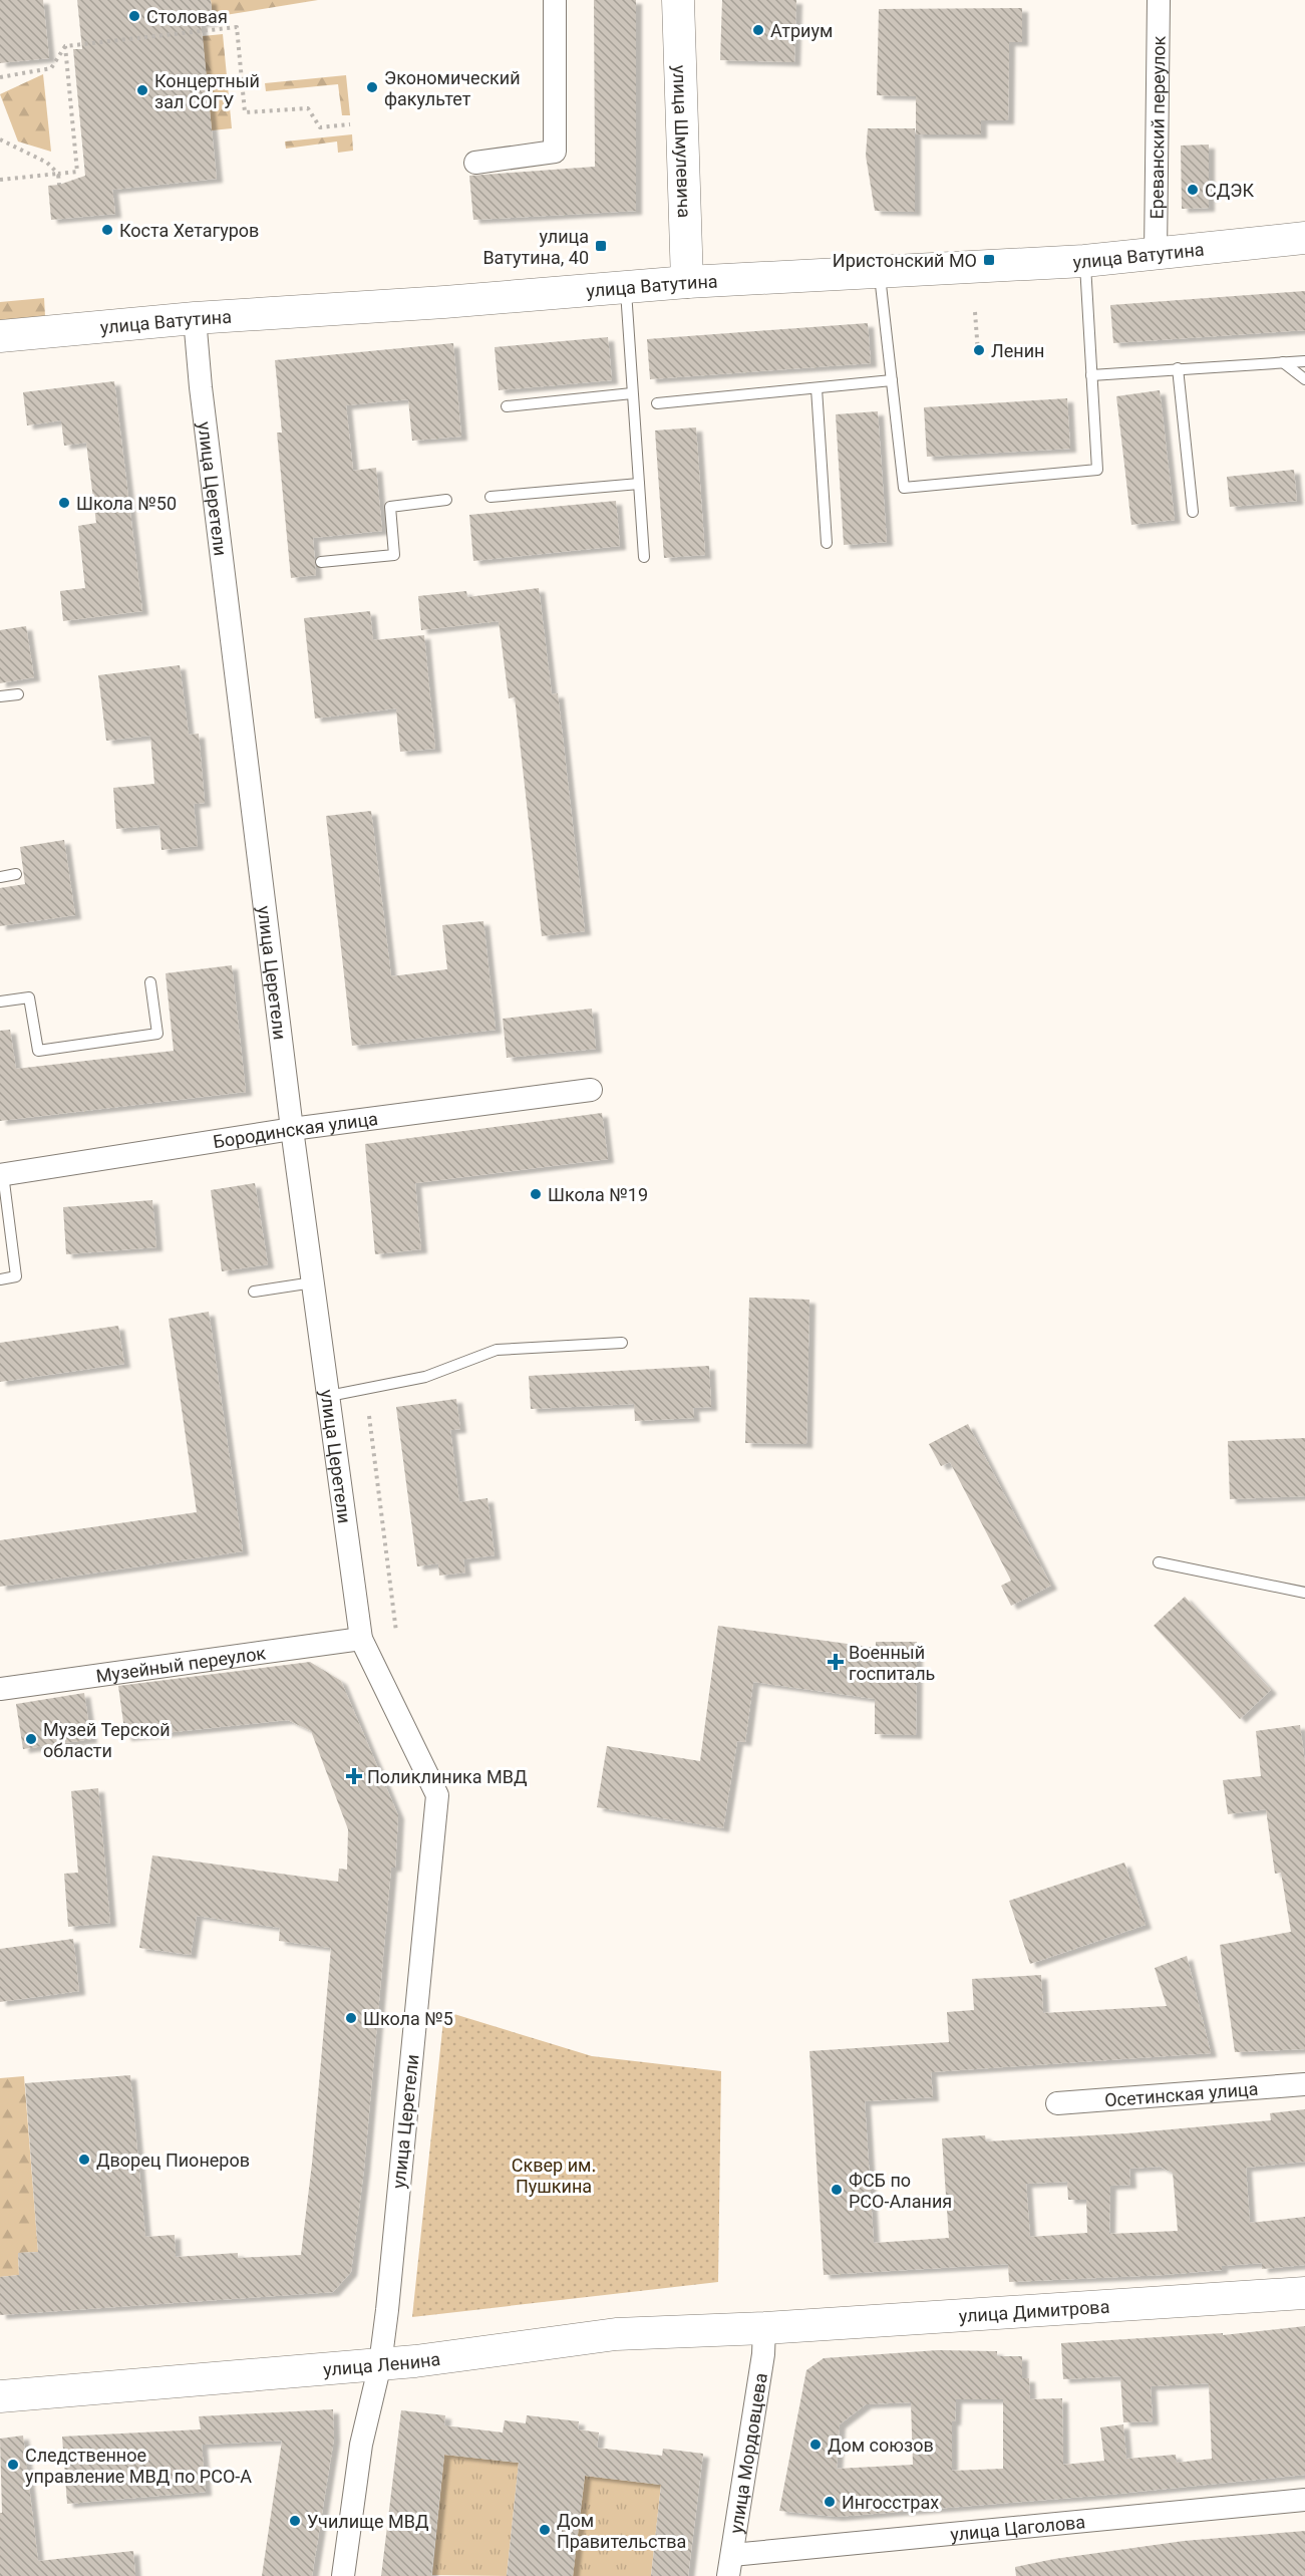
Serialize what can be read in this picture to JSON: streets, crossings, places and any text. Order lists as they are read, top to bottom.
{
  "streets": {
    "main road": [
      "улица Шмулевича",
      "улица Ватутина",
      "улица Димитрова",
      "улица Ленина"
    ],
    "street": [
      "Ереванский переулок",
      "улица Церетели",
      "Бородинская улица",
      "Музейный переулок",
      "Осетинская улица",
      "улица Мордовцева",
      "улица Цаголова"
    ]
  },
  "crossings": [
    ["Ереванский переулок", "улица Ватутина"],
    ["улица Шмулевича", "улица Ватутина"],
    ["улица Ватутина", "улица Церетели"],
    ["улица Церетели", "Бородинская улица"],
    ["улица Церетели", "Музейный переулок"],
    ["улица Церетели", "улица Ленина"],
    ["улица Димитрова", "улица Ленина"],
    ["улица Димитрова", "улица Мордовцева"],
    ["улица Ленина", "улица Мордовцева"],
    ["улица Мордовцева", "улица Цаголова"]
  ],
  "parks": ["Сквер им. Пушкина"],
  "places": {
    "other": [
      "Столовая",
      "Атриум",
      "Экономический факультет",
      "Концертный зал СОГУ",
      "СДЭК",
      "Коста Хетагуров",
      "Ленин",
      "Школа №50",
      "Школа №19",
      "Музей Терской области",
      "Школа №5",
      "Дворец Пионеров",
      "ФСБ по РСО-Алания",
      "Дом союзов",
      "Следственное управление МВД по РСО-А",
      "Ингосстрах",
      "Училище МВД",
      "Дом Правительства"
    ],
    "transit": ["улица Ватутина, 40", "Иристонский МО"],
    "health": ["Военный госпиталь", "Поликлиника МВД"]
  }
}
